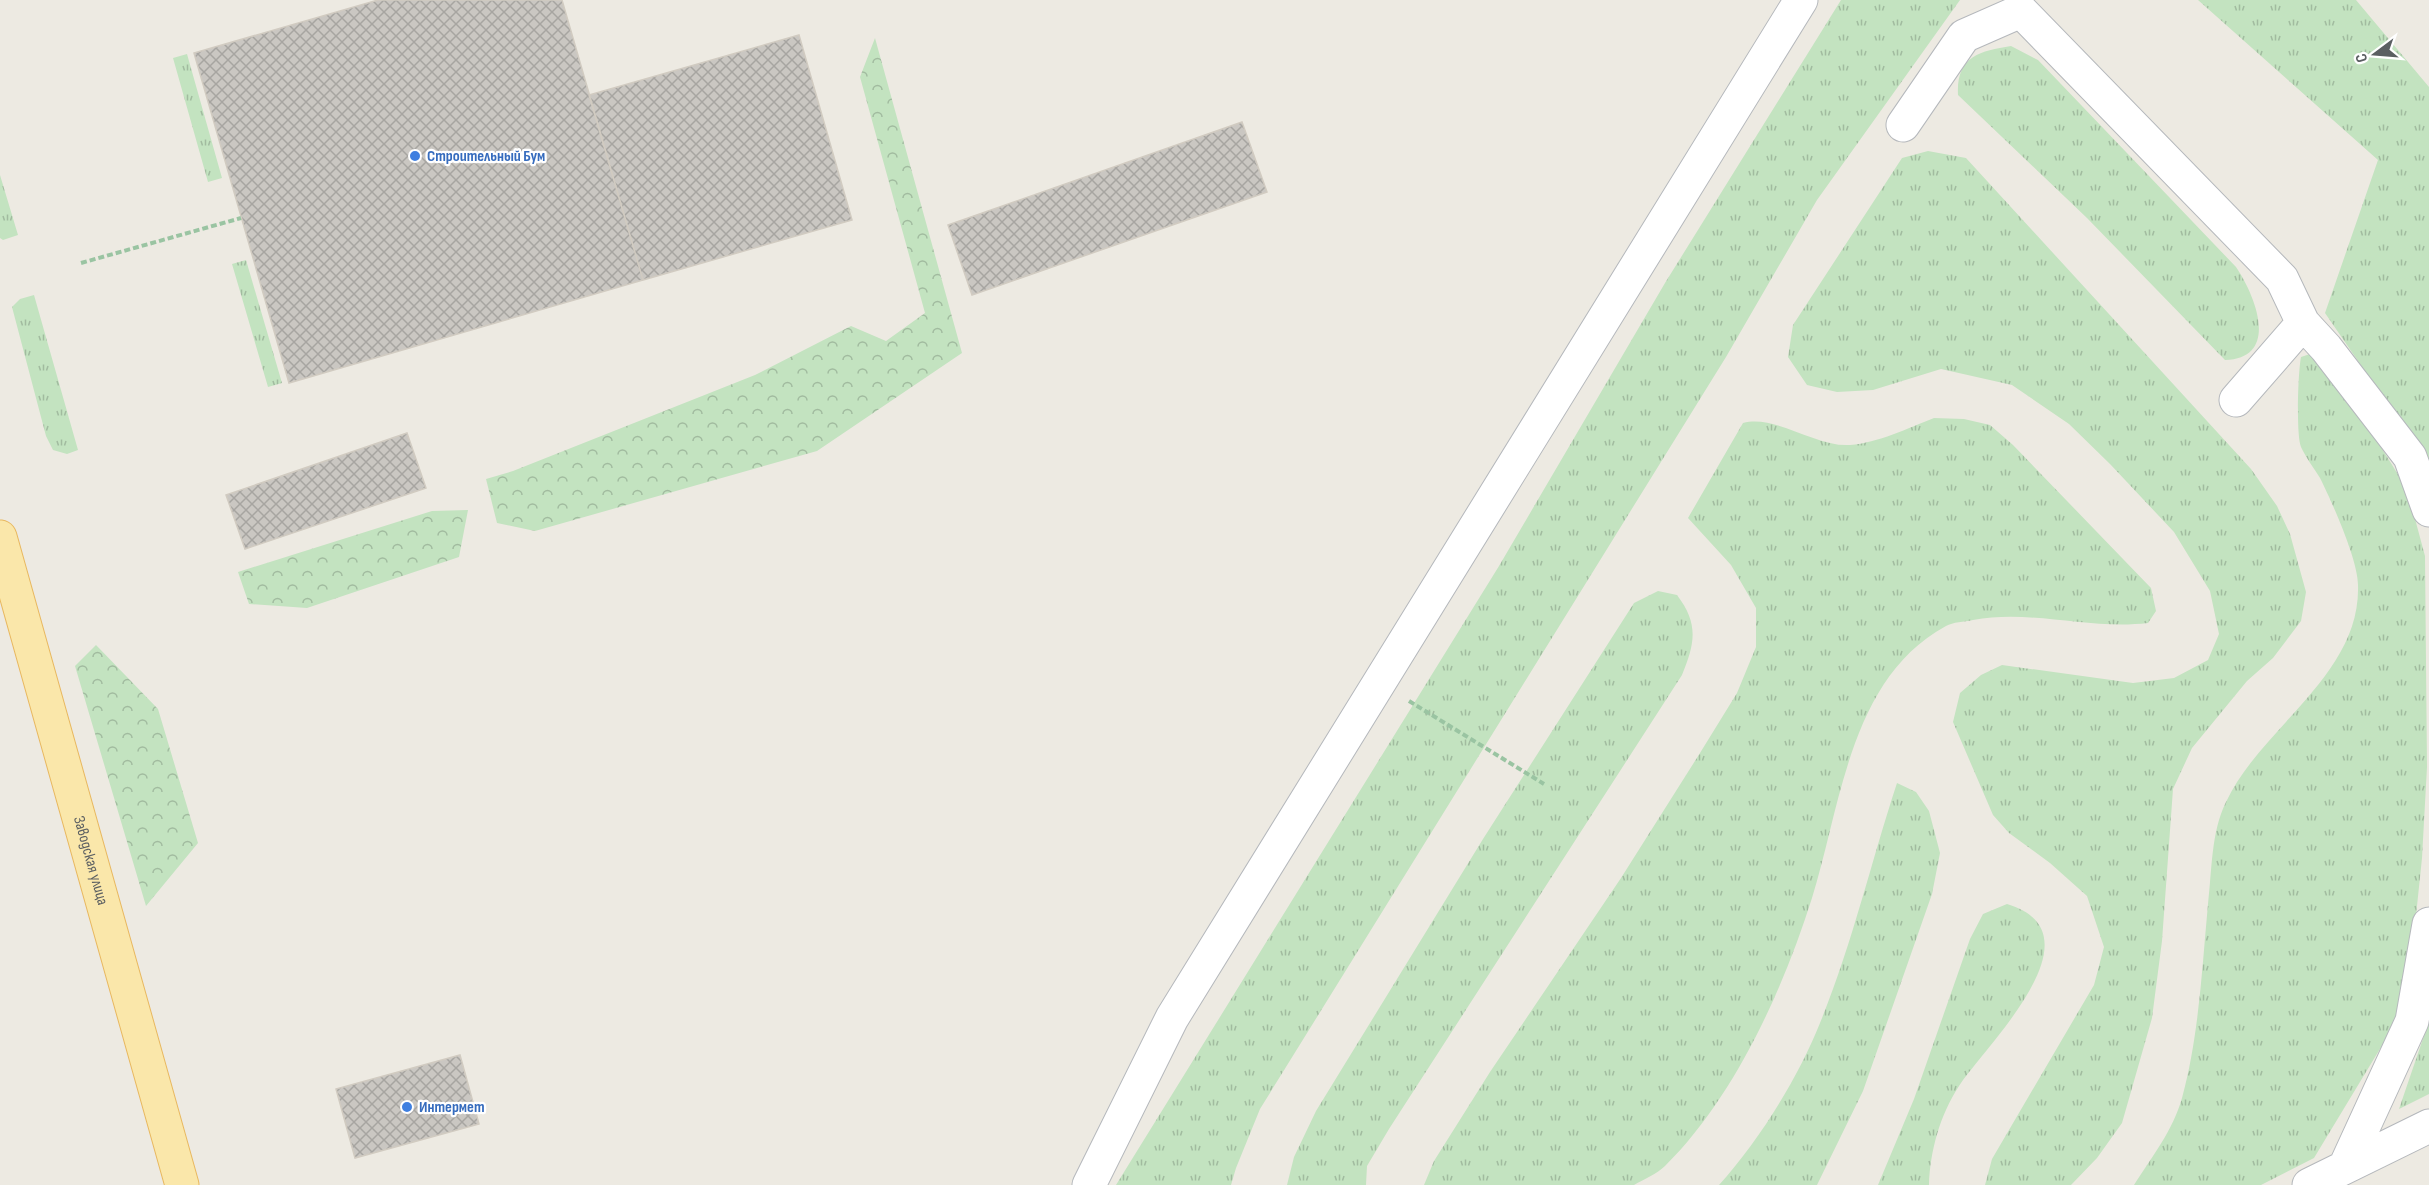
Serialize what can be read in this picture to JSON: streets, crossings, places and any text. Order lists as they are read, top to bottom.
{
  "streets": {
    "main road": ["Заводская улица"]
  },
  "places": ["Строительный Бум", "Интермет"],
  "north": "left"
}
